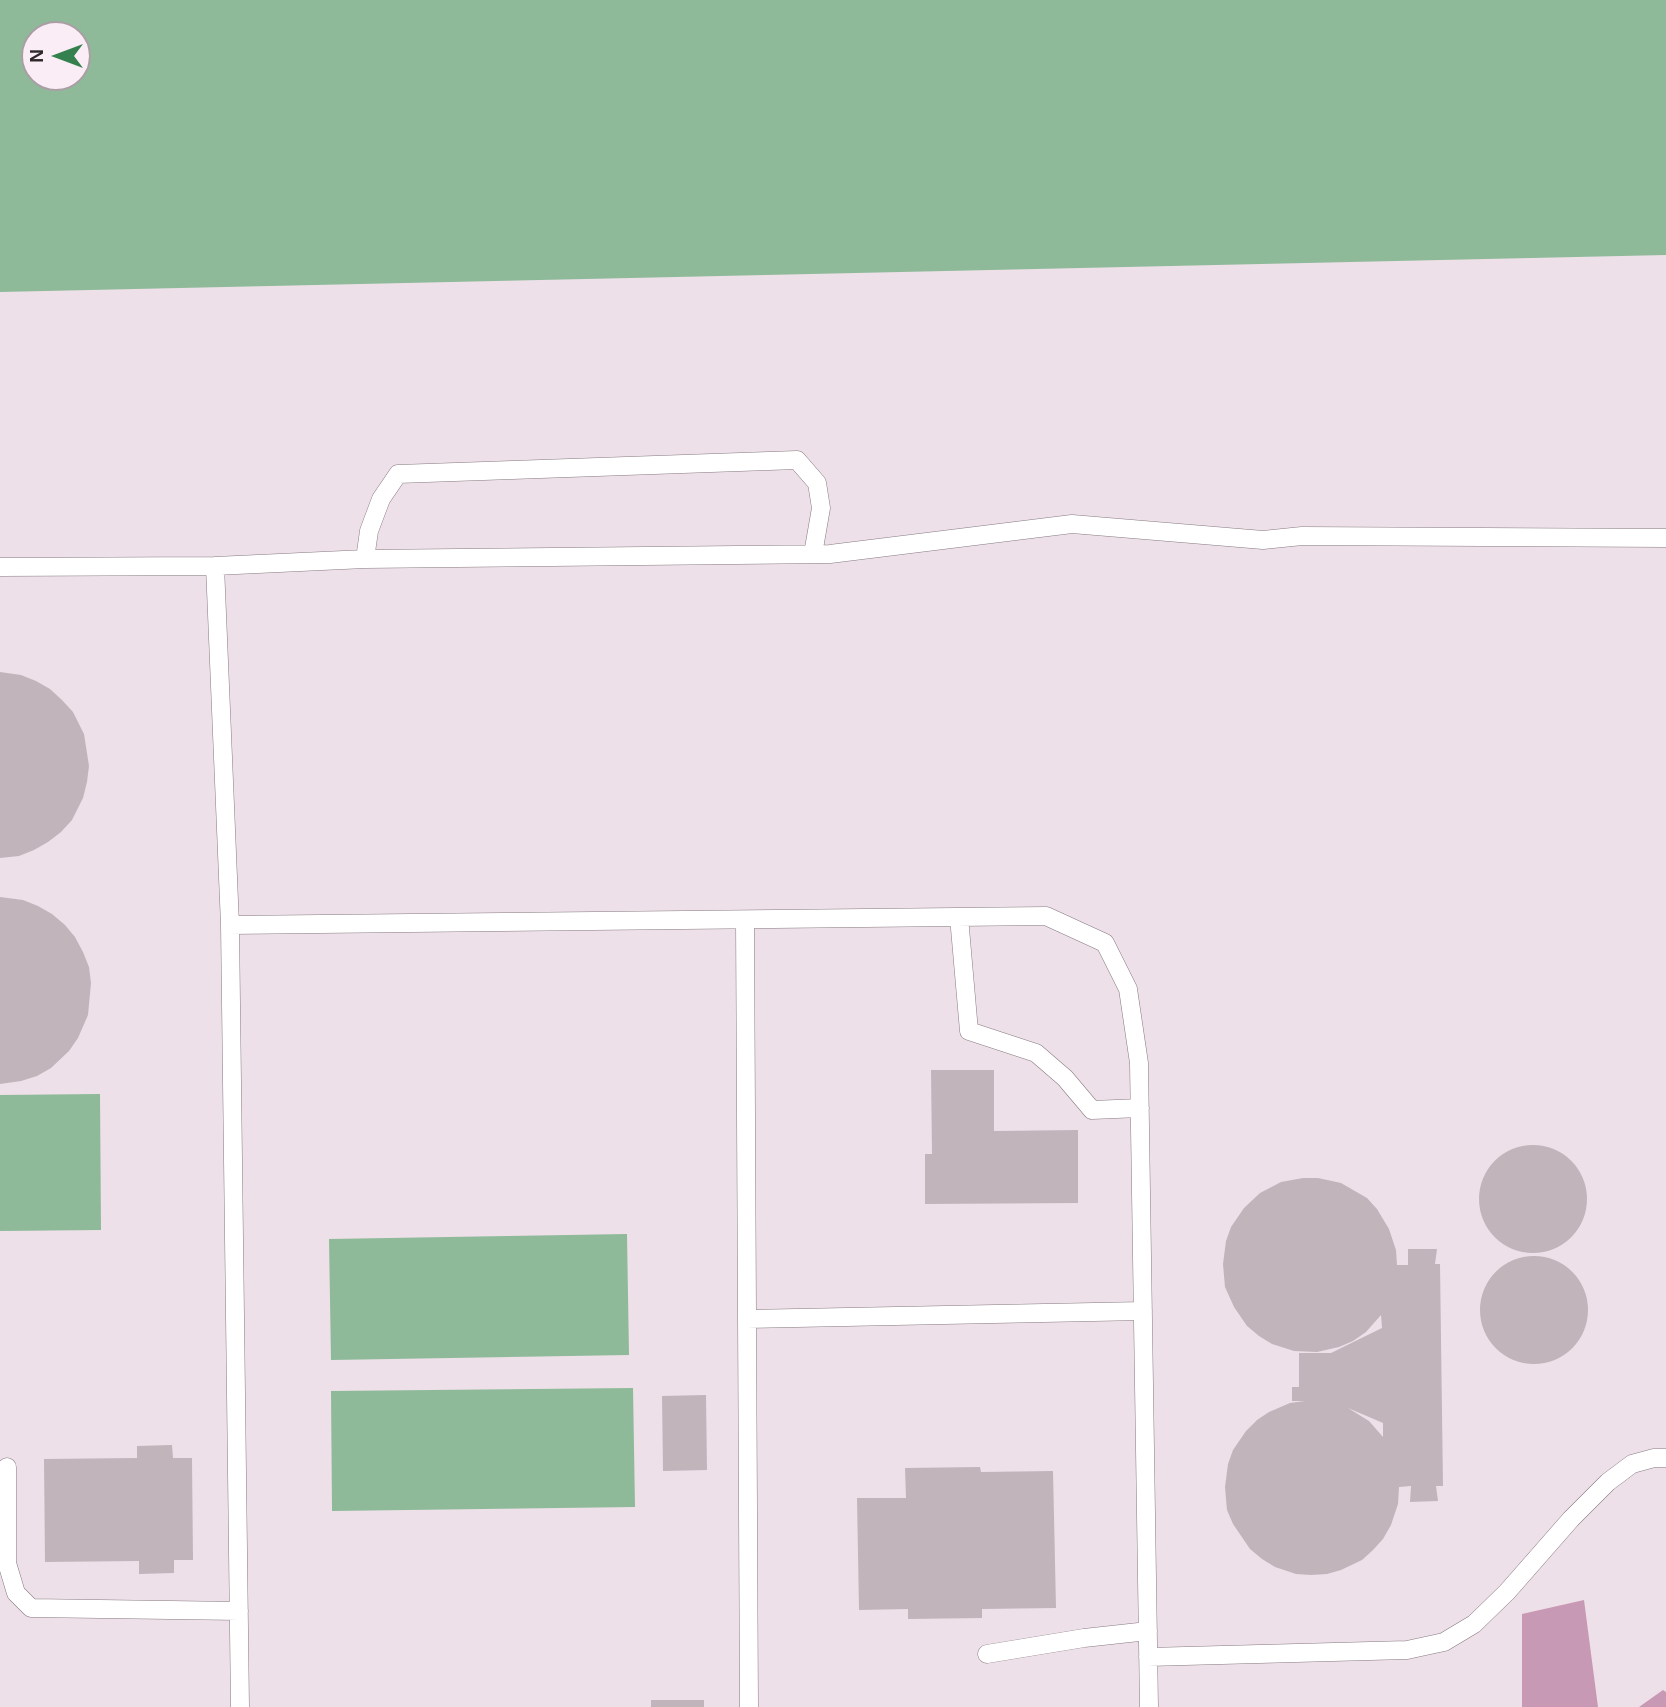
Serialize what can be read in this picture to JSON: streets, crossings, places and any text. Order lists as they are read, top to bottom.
{
  "north": "left"
}
